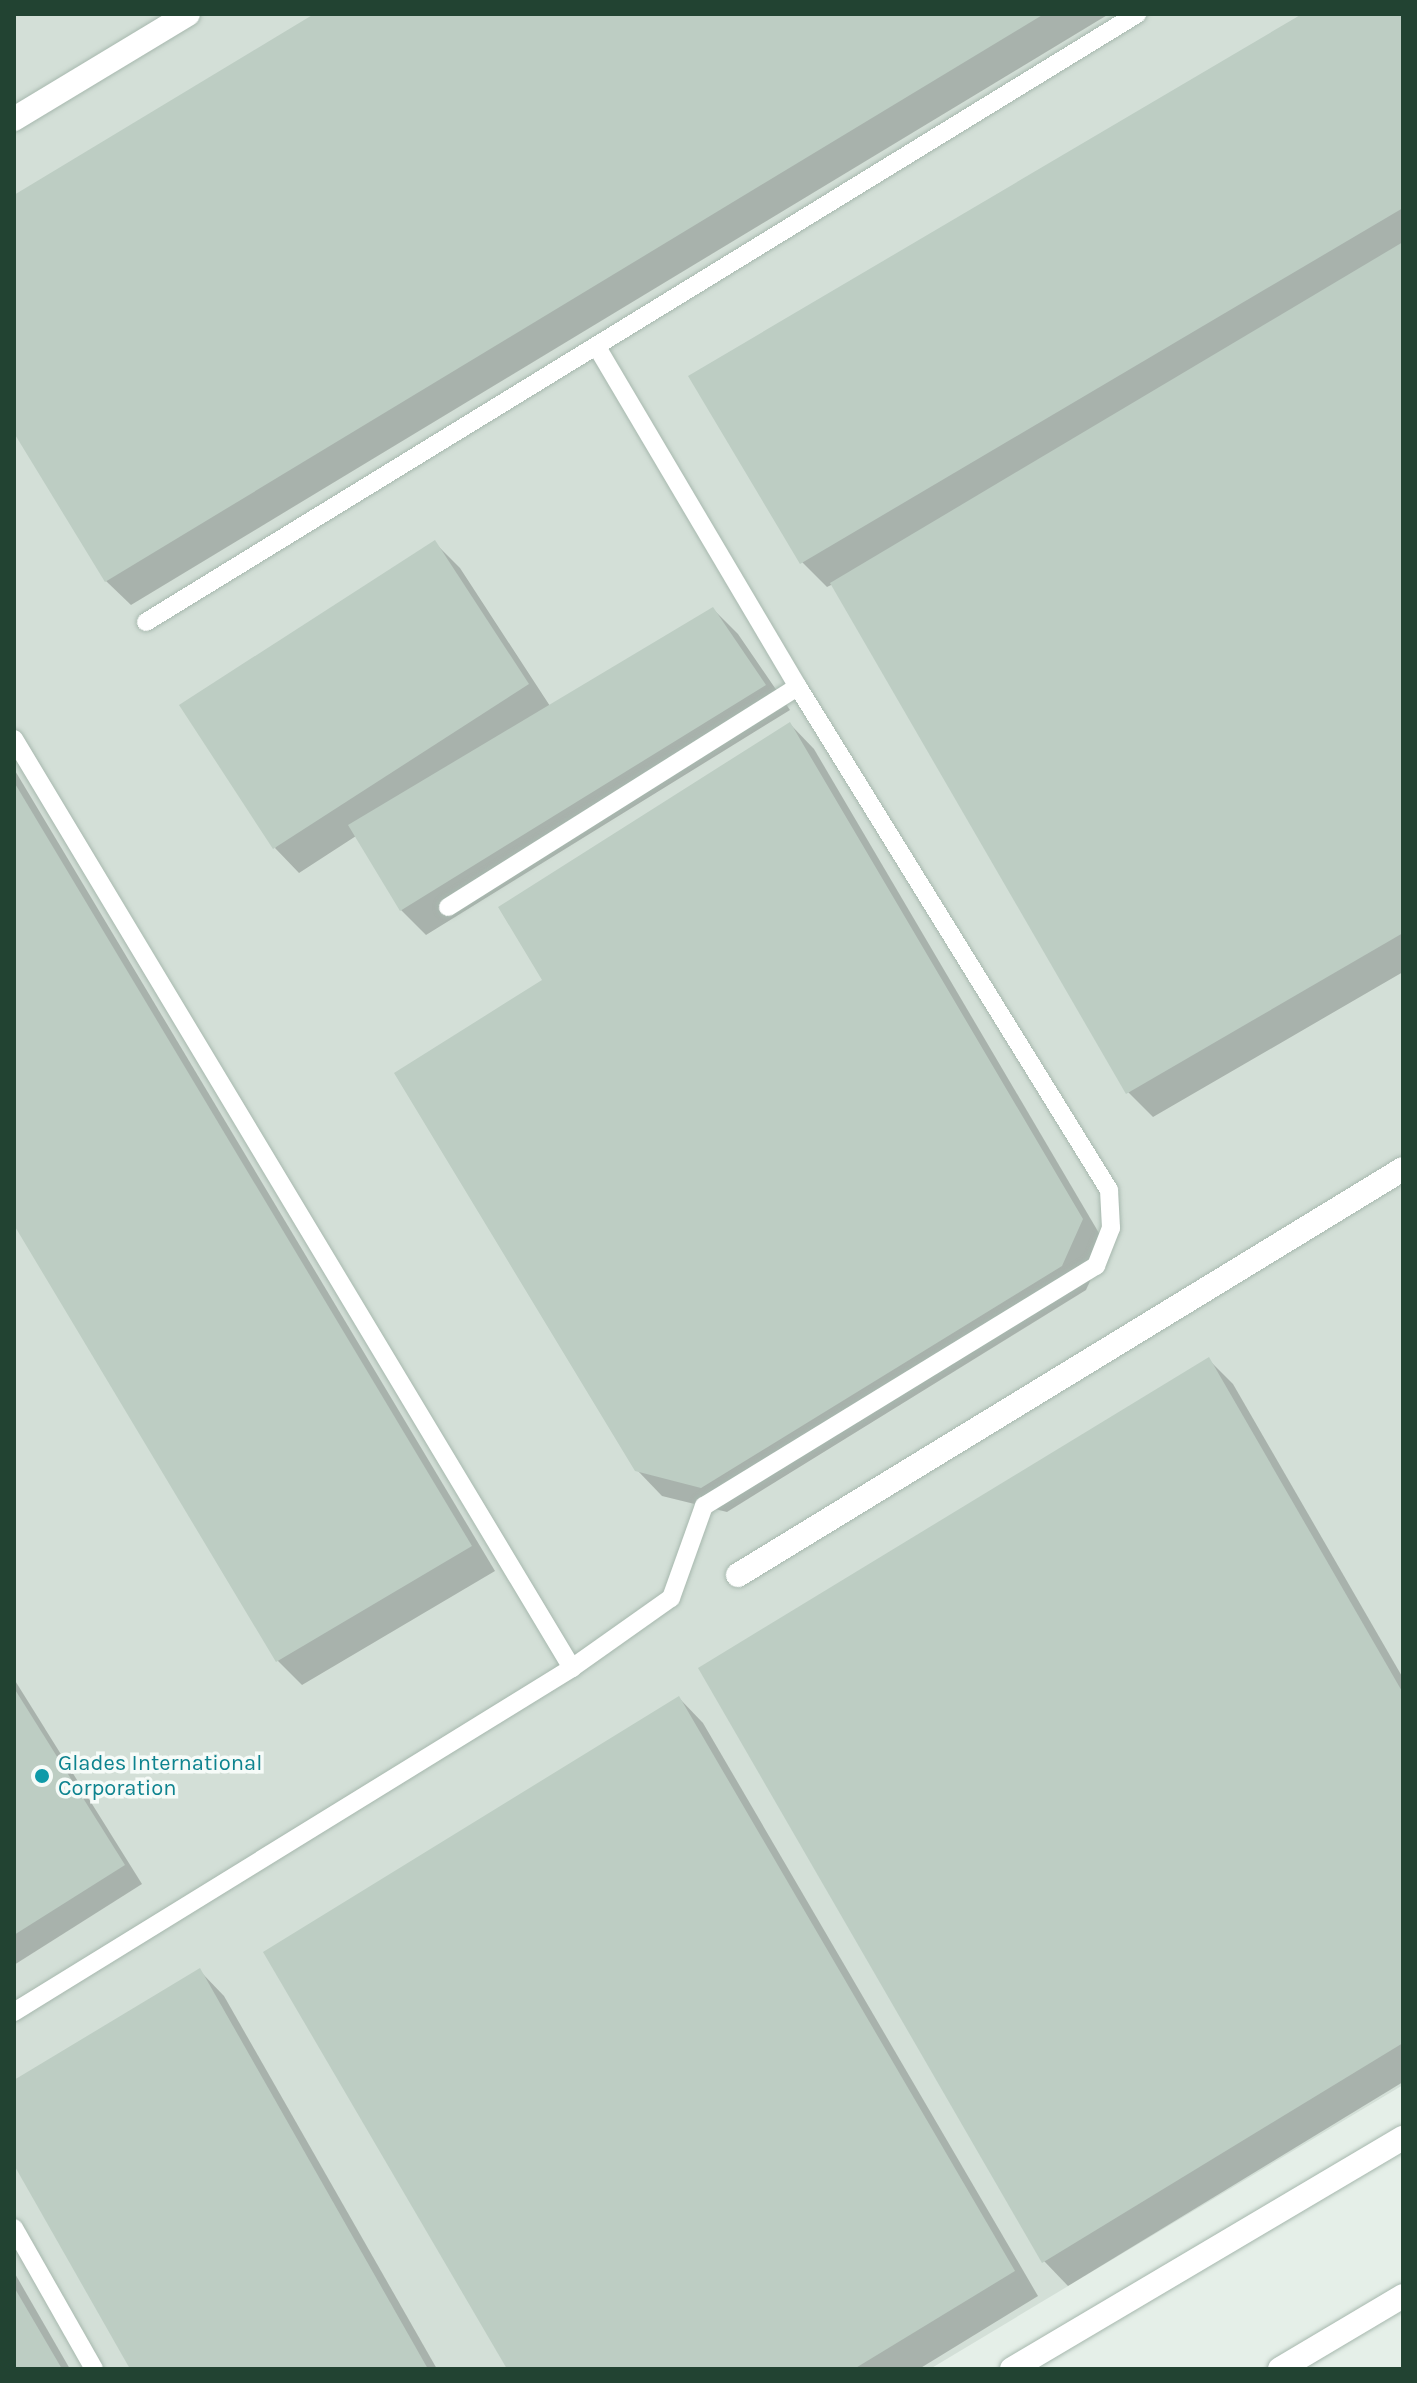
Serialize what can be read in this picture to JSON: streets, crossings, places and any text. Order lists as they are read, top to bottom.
{
  "places": ["Glades International Corporation"]
}
